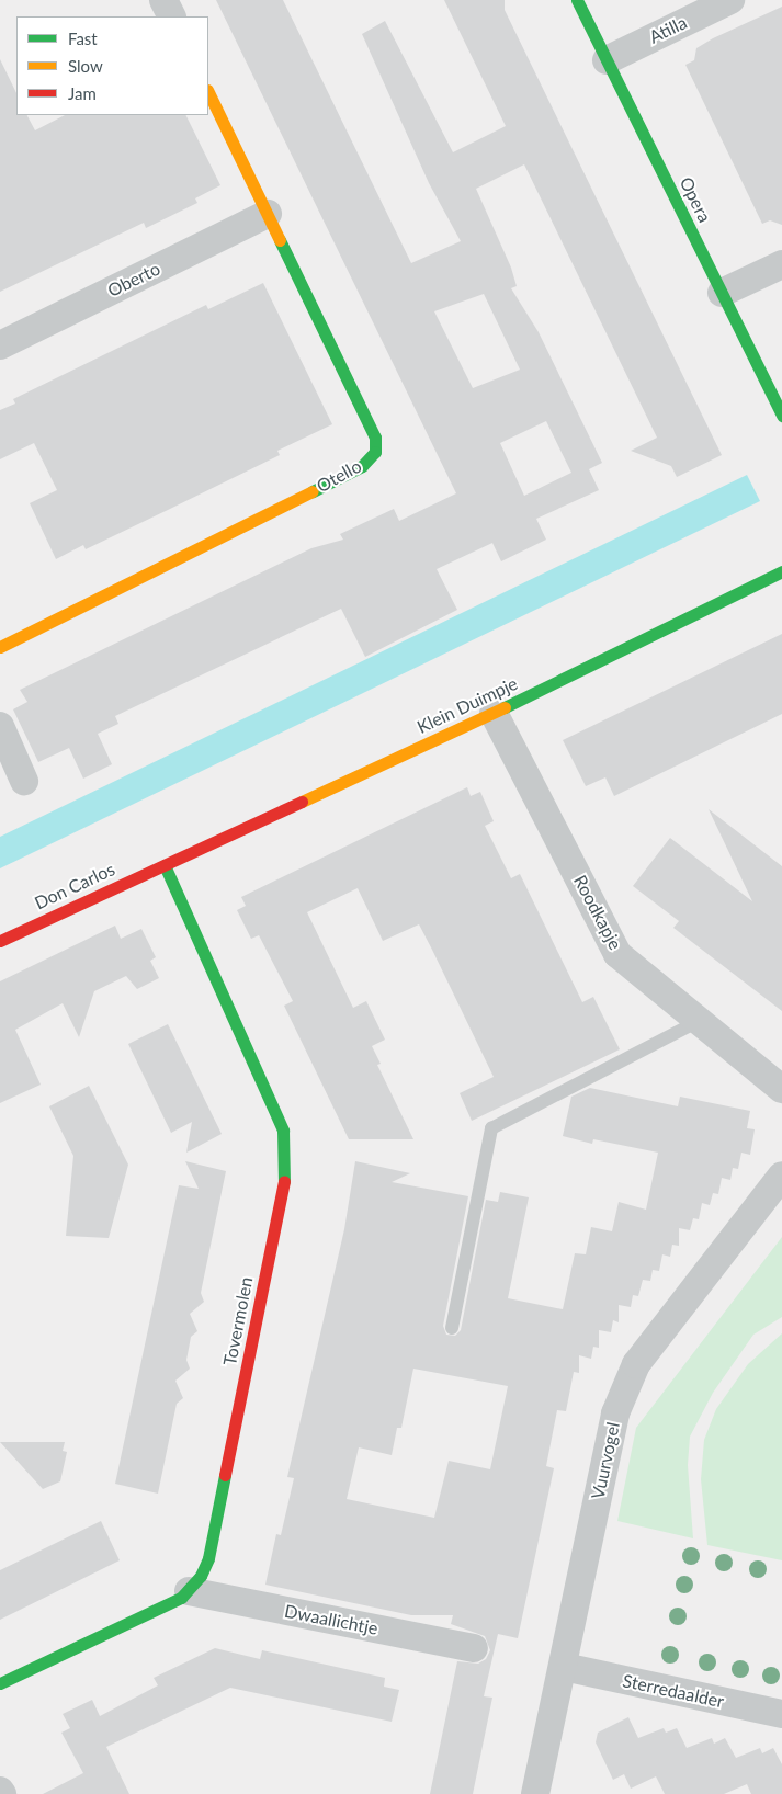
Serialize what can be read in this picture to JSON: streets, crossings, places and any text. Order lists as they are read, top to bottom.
{
  "streets": {
    "street": [
      "Atilla",
      "Opera",
      "Oberto",
      "Otello",
      "Klein Duimpje",
      "Don Carlos",
      "Roodkapje",
      "Tovermolen",
      "Vuurvogel",
      "Dwaallichtje",
      "Sterredaalder"
    ]
  },
  "crossings": [
    ["Atilla", "Opera"],
    ["Oberto", "Otello"],
    ["Klein Duimpje", "Don Carlos"],
    ["Klein Duimpje", "Roodkapje"],
    ["Klein Duimpje", "Tovermolen"],
    ["Don Carlos", "Tovermolen"],
    ["Tovermolen", "Dwaallichtje"],
    ["Vuurvogel", "Sterredaalder"]
  ],
  "legend": ["Fast", "Slow", "Jam"]
}
